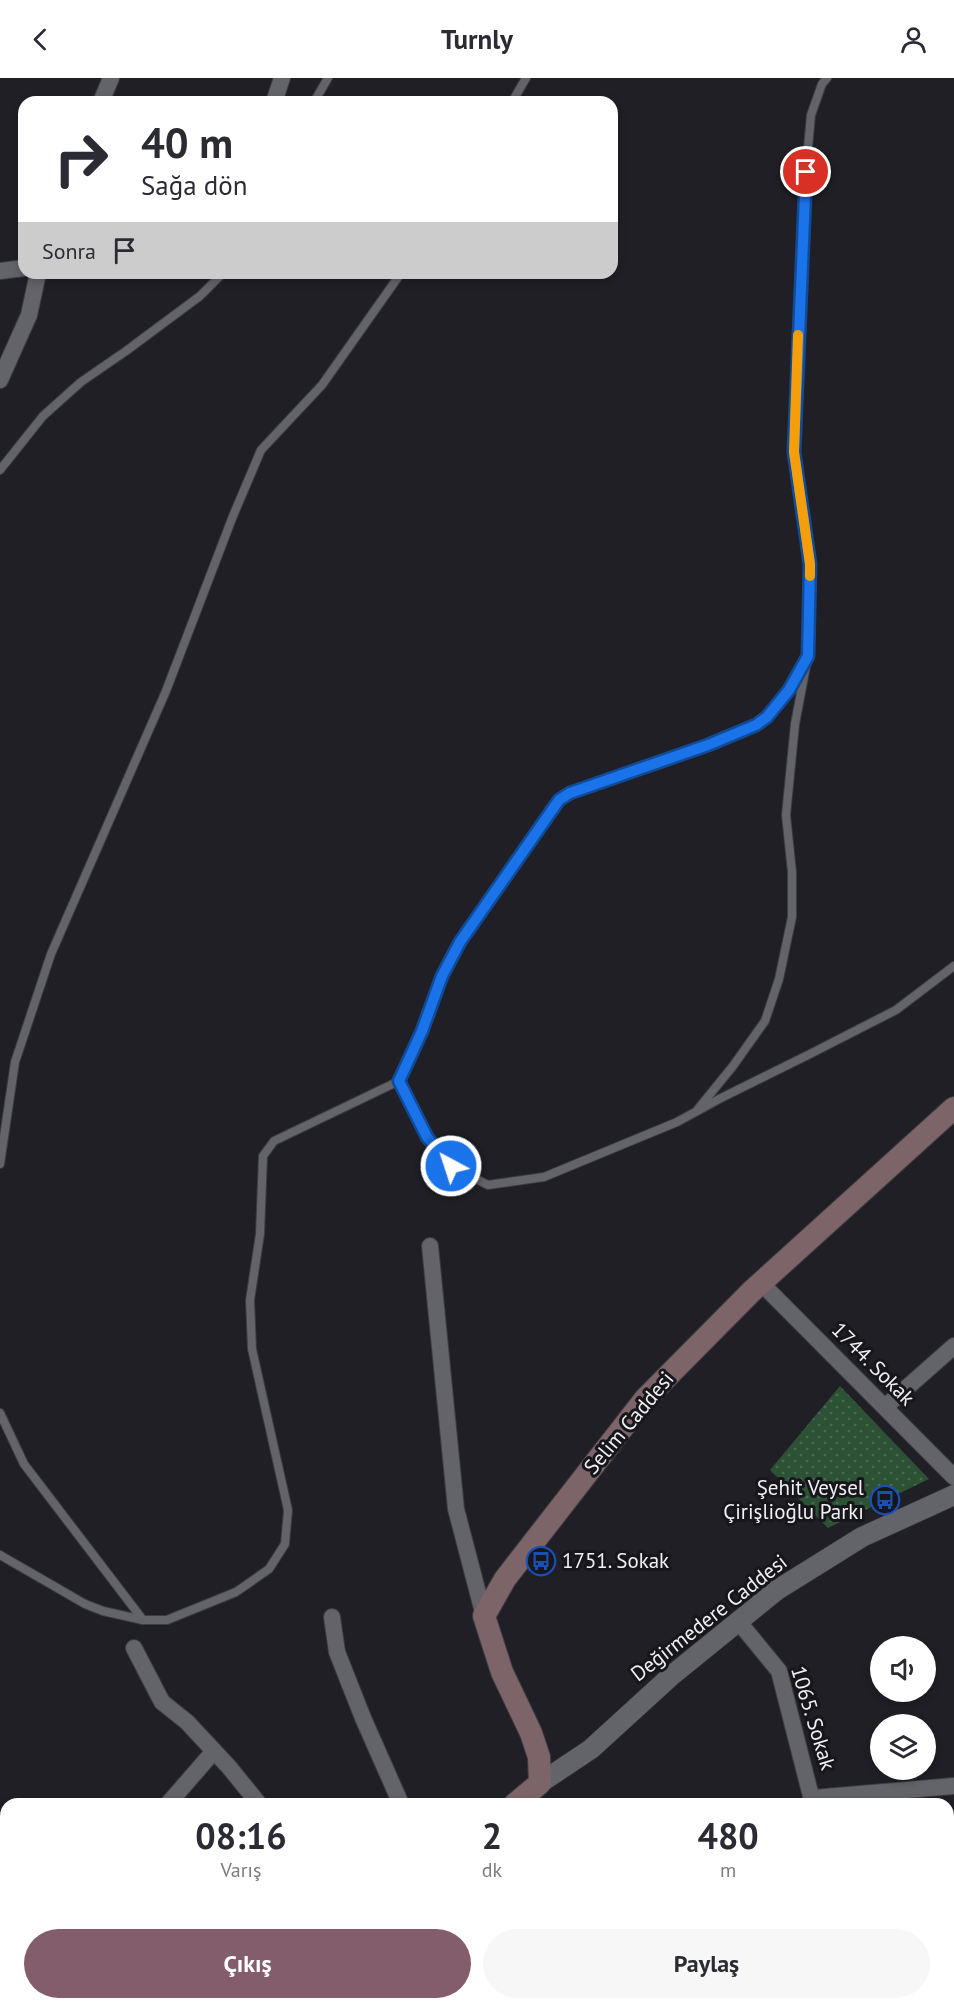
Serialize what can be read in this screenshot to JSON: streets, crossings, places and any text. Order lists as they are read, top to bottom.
{
  "streets": {
    "main road": ["Selim Caddesi"],
    "street": ["1744. Sokak", "Değirmedere Caddesi", "1065. Sokak"]
  },
  "crossings": [
    ["1744. Sokak", "Selim Caddesi"],
    ["Değirmedere Caddesi", "1065. Sokak"]
  ],
  "places": {
    "bus stop": ["Şehit Veysel Çirişlioğlu Parkı", "1751. Sokak"]
  },
  "page": {
    "header": "Turnly",
    "turn": ["40 m", "Sağa dön"],
    "then": "Sonra",
    "eta": [
      "08:16",
      "Varış",
      "2",
      "dk",
      "480",
      "m"
    ],
    "buttons": ["Çıkış", "Paylaş"]
  }
}
